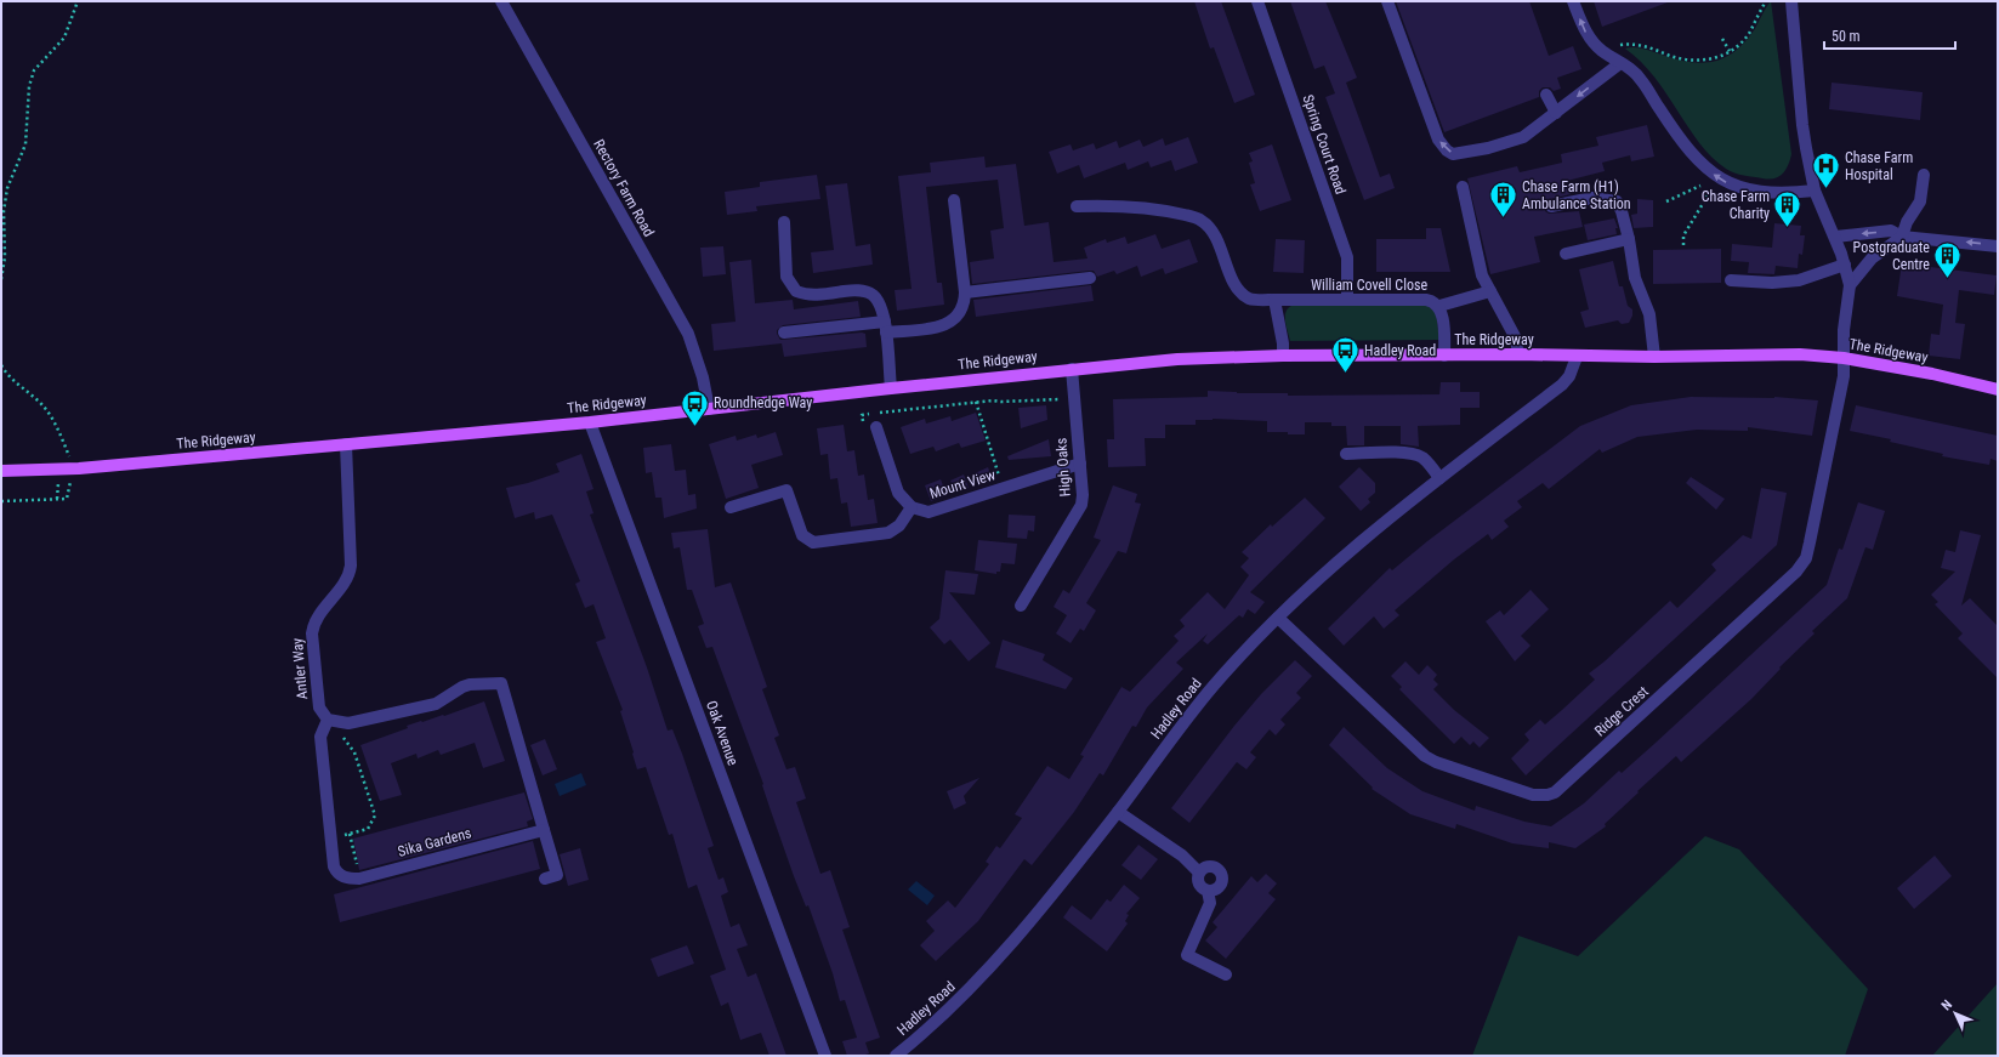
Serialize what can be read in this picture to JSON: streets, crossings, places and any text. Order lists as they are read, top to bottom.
{
  "streets": {
    "main road": ["The Ridgeway"],
    "street": [
      "Spring Court Road",
      "Rectory Farm Road",
      "William Covell Close",
      "High Oaks",
      "Mount View",
      "Antler Way",
      "Hadley Road",
      "Ridge Crest",
      "Oak Avenue",
      "Sika Gardens"
    ]
  },
  "crossings": [
    ["Spring Court Road", "William Covell Close"],
    ["Rectory Farm Road", "The Ridgeway"],
    ["William Covell Close", "The Ridgeway"],
    ["The Ridgeway", "High Oaks"],
    ["The Ridgeway", "Antler Way"],
    ["The Ridgeway", "Hadley Road"],
    ["The Ridgeway", "Ridge Crest"],
    ["The Ridgeway", "Oak Avenue"],
    ["High Oaks", "Mount View"],
    ["Hadley Road", "Ridge Crest"]
  ],
  "places": {
    "hospital": ["Chase Farm Hospital"],
    "building": ["Chase Farm (H1) Ambulance Station", "Chase Farm Charity", "Postgraduate Centre"],
    "bus stop": ["Hadley Road", "Roundhedge Way"]
  },
  "scale_bar": "50 m",
  "north": "top left"
}
